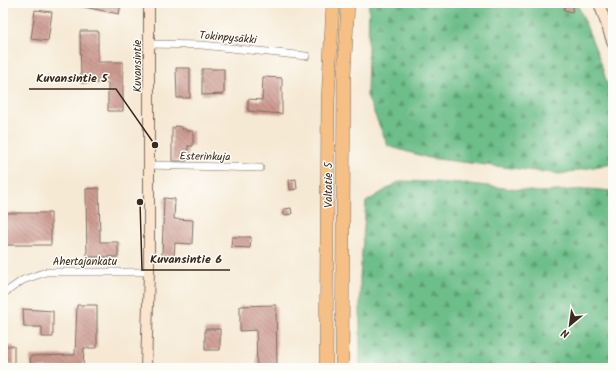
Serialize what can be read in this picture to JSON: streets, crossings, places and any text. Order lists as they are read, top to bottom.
{
  "streets": {
    "highway": ["Valtatie 5"],
    "street": [
      "Tokinpysäkki",
      "Kuvansintie",
      "Esterinkuja",
      "Ahertajankatu"
    ]
  },
  "crossings": [
    ["Tokinpysäkki", "Kuvansintie"],
    ["Kuvansintie", "Esterinkuja"],
    ["Kuvansintie", "Ahertajankatu"]
  ],
  "places": ["Kuvansintie 5", "Kuvansintie 6"],
  "north": "bottom left"
}
